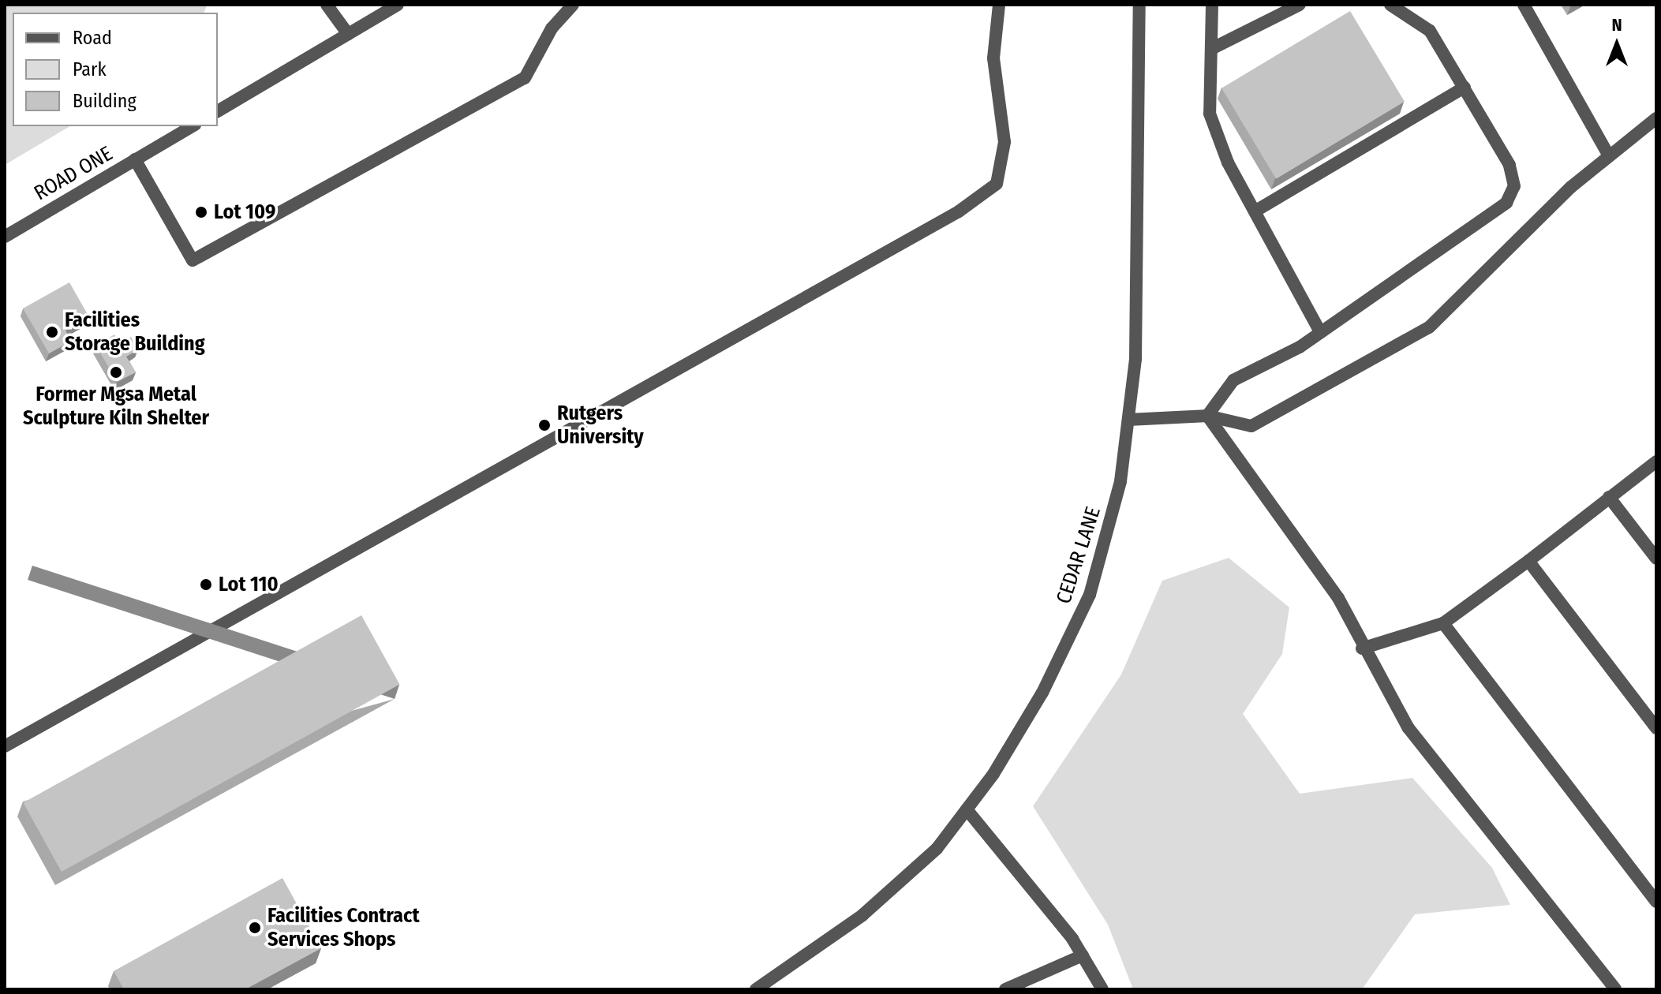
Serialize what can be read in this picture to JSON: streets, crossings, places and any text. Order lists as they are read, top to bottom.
{
  "streets": {
    "street": ["ROAD ONE", "CEDAR LANE"]
  },
  "places": [
    "Lot 109",
    "Facilities Storage Building",
    "Former Mgsa Metal Sculpture Kiln Shelter",
    "Rutgers University",
    "Lot 110",
    "Facilities Contract Services Shops"
  ],
  "legend": ["Road", "Park", "Building"],
  "north": "top"
}
